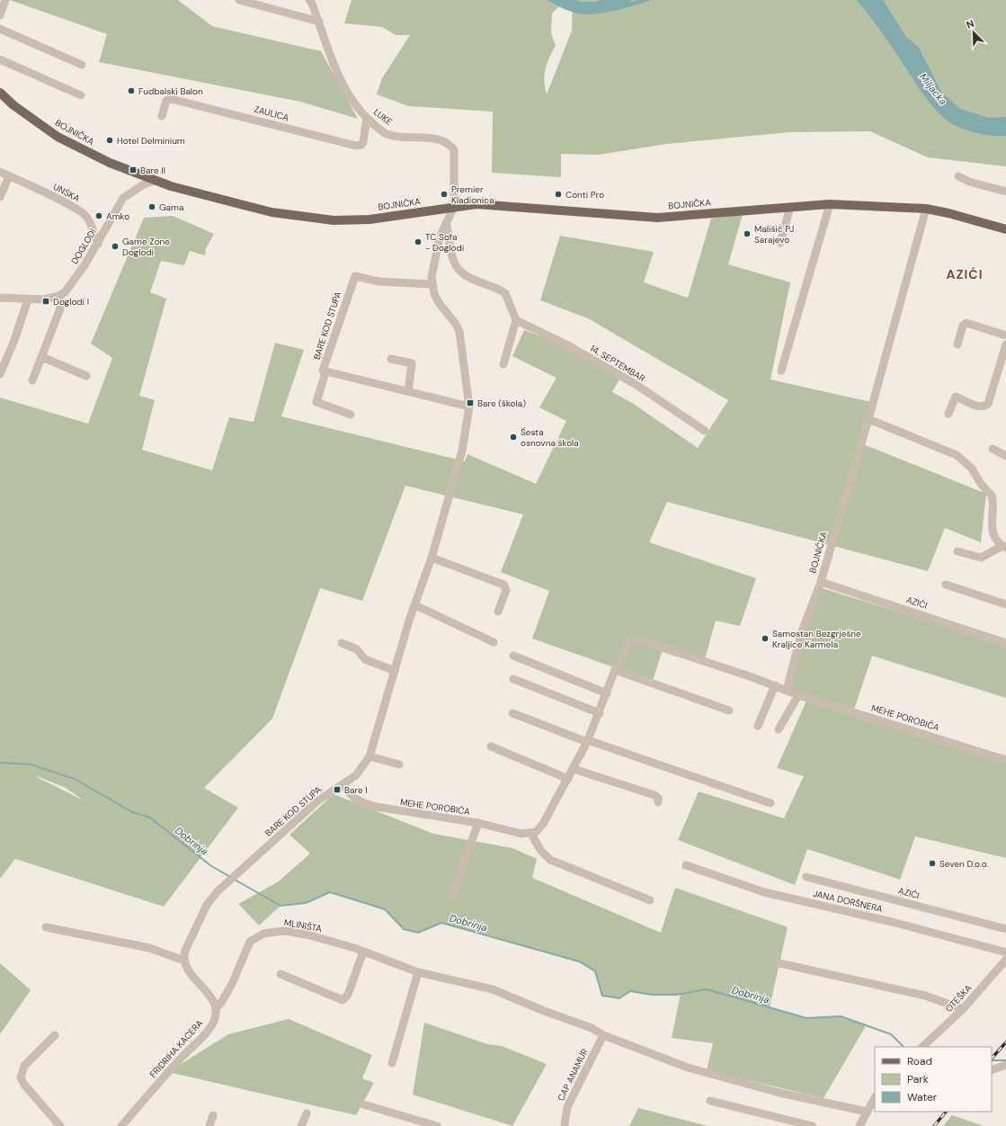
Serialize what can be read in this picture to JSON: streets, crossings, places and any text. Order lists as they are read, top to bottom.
{
  "streets": {
    "main road": ["BOJNIČKA"],
    "street": [
      "ZAULICA",
      "LUKE",
      "UNSKA",
      "DOGLODI",
      "BARE KOD STUPA",
      "14. SEPTEMBAR",
      "AZIĆI",
      "MEHE POROBIĆA",
      "JANA DORŠNERA",
      "MLINIŠTA",
      "OTEŠKA",
      "FRIDRIHA KACERA",
      "CAP ANAMUR"
    ]
  },
  "crossings": [
    ["ZAULICA", "LUKE"],
    ["LUKE", "BOJNIČKA"],
    ["LUKE", "BARE KOD STUPA"],
    ["BOJNIČKA", "DOGLODI"],
    ["BOJNIČKA", "BARE KOD STUPA"],
    ["BOJNIČKA", "AZIĆI"],
    ["BOJNIČKA", "MEHE POROBIĆA"],
    ["UNSKA", "DOGLODI"],
    ["BARE KOD STUPA", "MEHE POROBIĆA"],
    ["MLINIŠTA", "FRIDRIHA KACERA"],
    ["MLINIŠTA", "CAP ANAMUR"]
  ],
  "districts": ["AZIĆI"],
  "water": ["Miljacka", "Dobrinja"],
  "places": {
    "other": [
      "Fudbalski Balon",
      "Hotel Delminium",
      "Premier Kladionica",
      "Conti Pro",
      "Gama",
      "Amko",
      "Mališić PJ Sarajevo",
      "TC Sofa - Doglodi",
      "Game Zone Doglodi",
      "Šesta osnovna škola",
      "Samostan Bezgrješne Kraljice Karmela",
      "Seven D.o.o."
    ],
    "transit": [
      "Bare II",
      "Doglodi I",
      "Bare (škola)",
      "Bare I"
    ]
  },
  "legend": ["Road", "Park", "Water"],
  "north": "top left"
}
